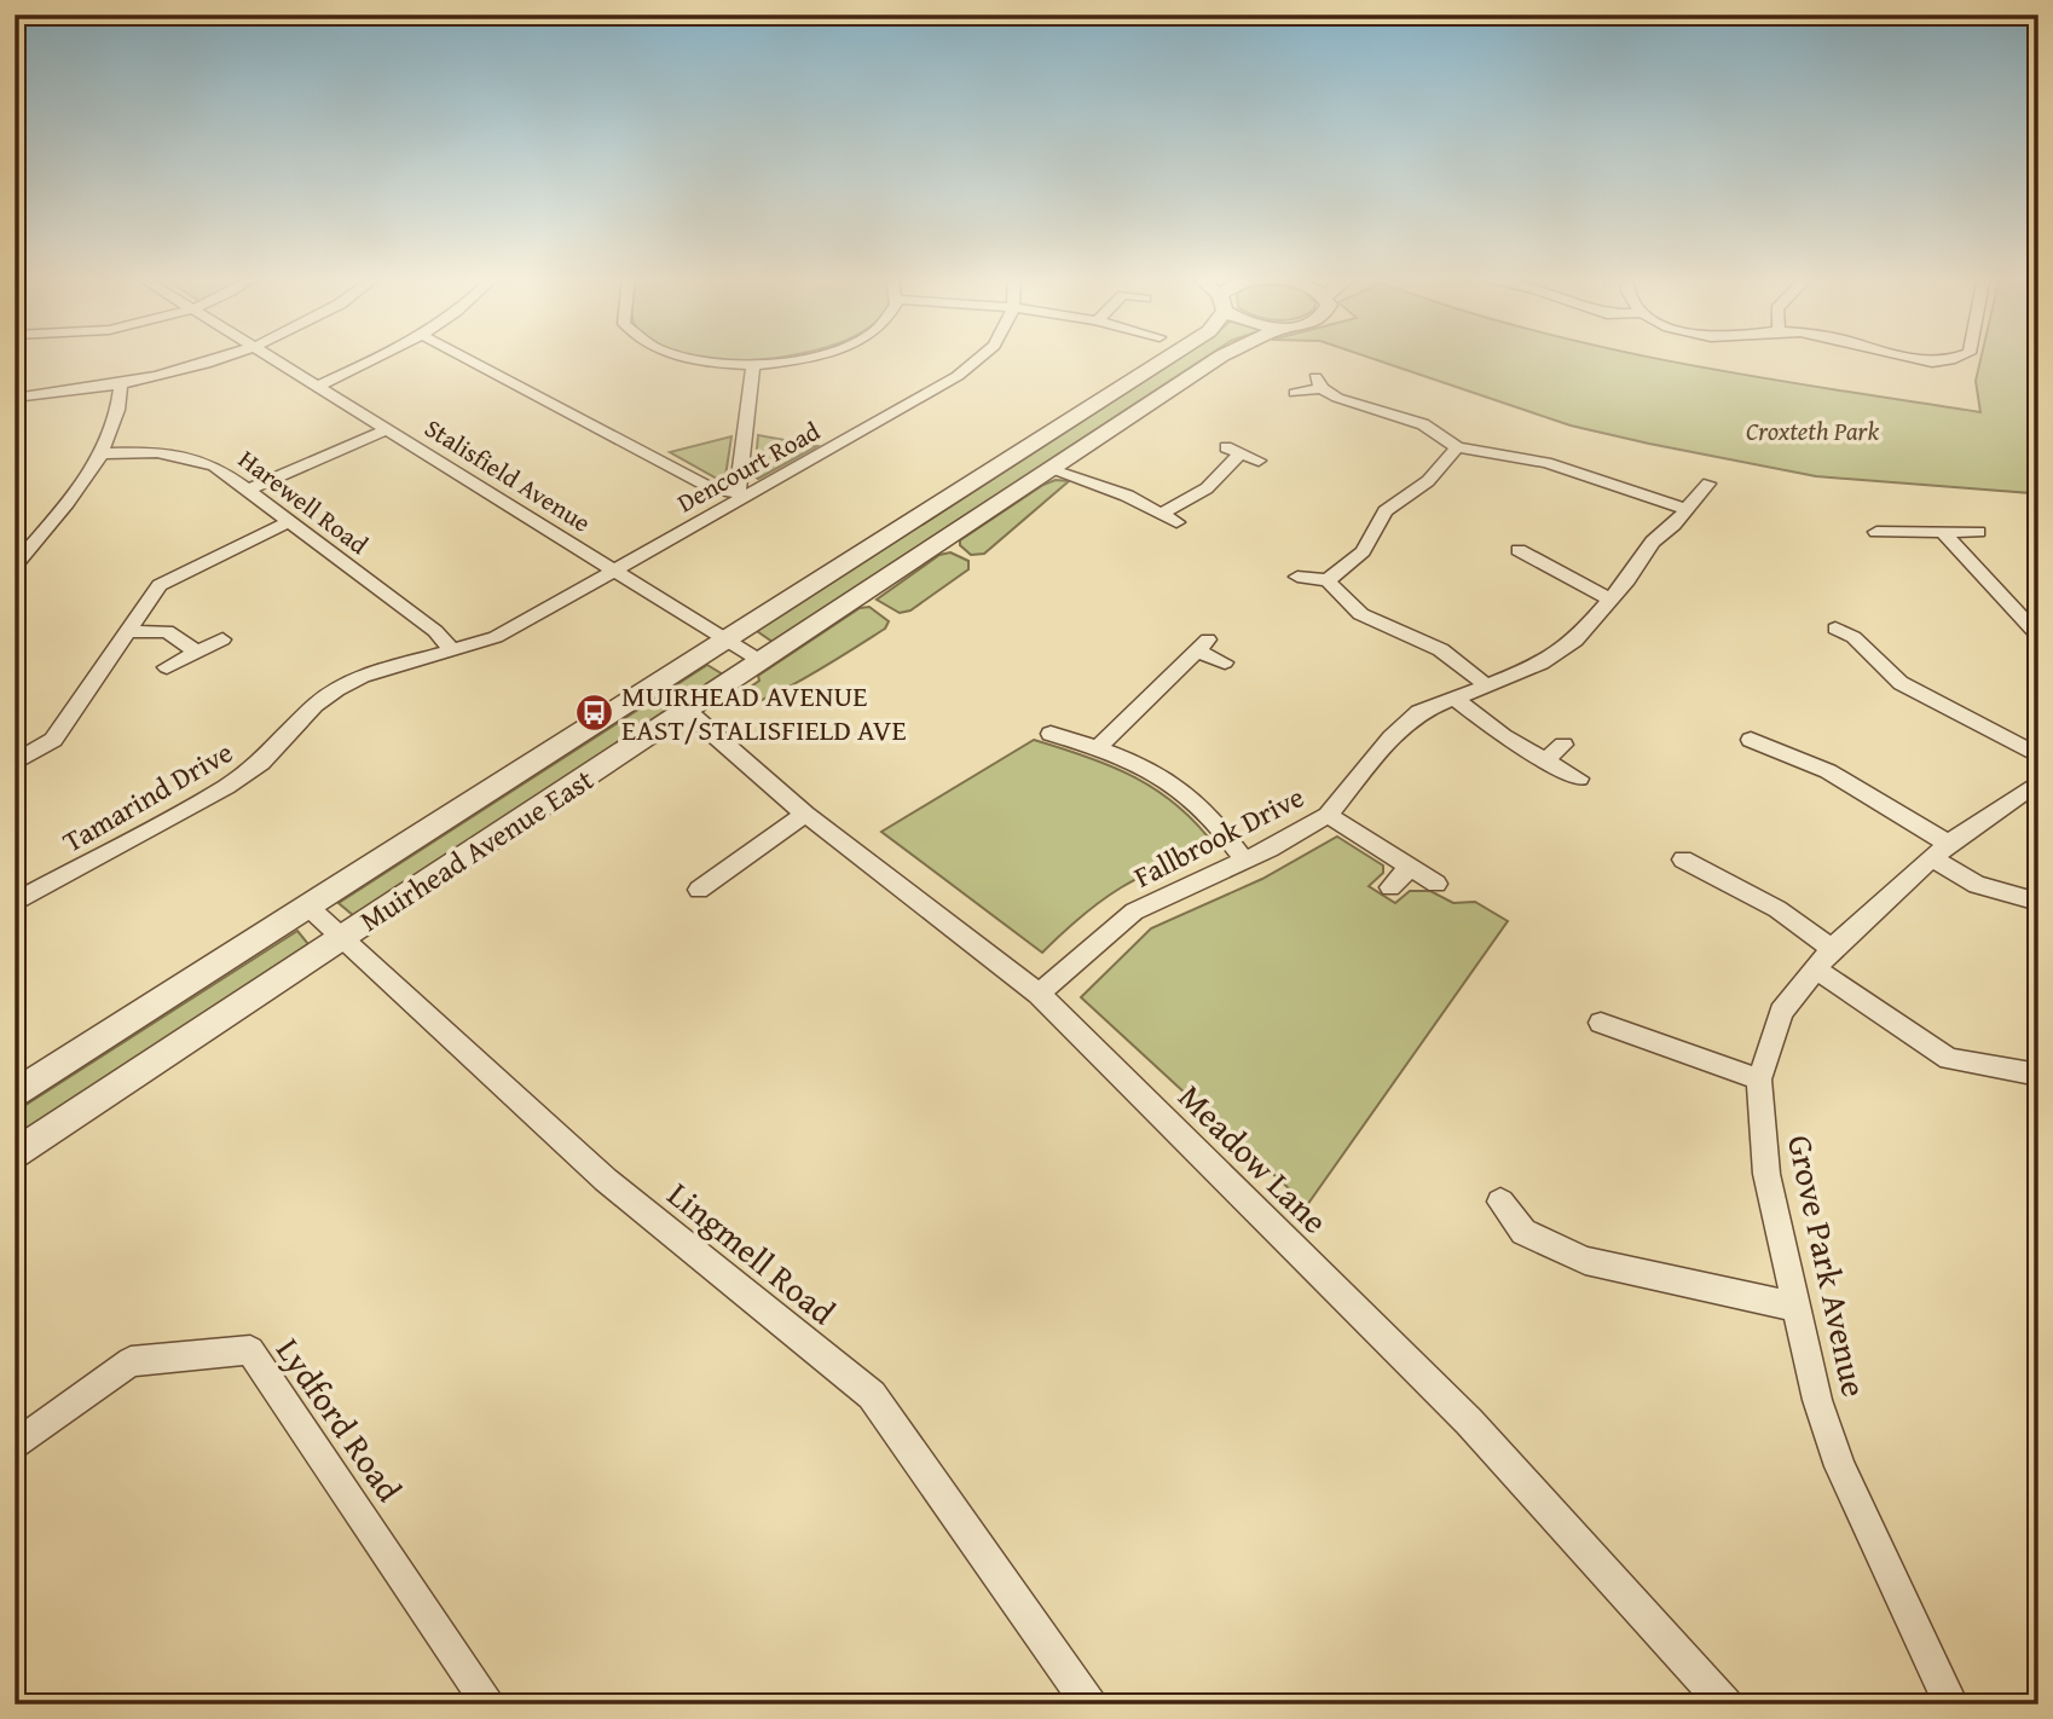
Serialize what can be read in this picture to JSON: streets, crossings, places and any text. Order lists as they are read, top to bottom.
{
  "streets": {
    "street": [
      "Dencourt Road",
      "Stalisfield Avenue",
      "Harewell Road",
      "Tamarind Drive",
      "Fallbrook Drive",
      "Muirhead Avenue East",
      "Meadow Lane",
      "Lingmell Road",
      "Grove Park Avenue",
      "Lydford Road"
    ]
  },
  "crossings": [
    ["Dencourt Road", "Stalisfield Avenue"],
    ["Dencourt Road", "Tamarind Drive"],
    ["Stalisfield Avenue", "Tamarind Drive"],
    ["Stalisfield Avenue", "Muirhead Avenue East"],
    ["Harewell Road", "Tamarind Drive"],
    ["Fallbrook Drive", "Meadow Lane"],
    ["Muirhead Avenue East", "Meadow Lane"],
    ["Muirhead Avenue East", "Lingmell Road"]
  ],
  "parks": ["Croxteth Park"],
  "places": {
    "bus stop": ["MUIRHEAD AVENUE EAST/STALISFIELD AVE"]
  }
}
